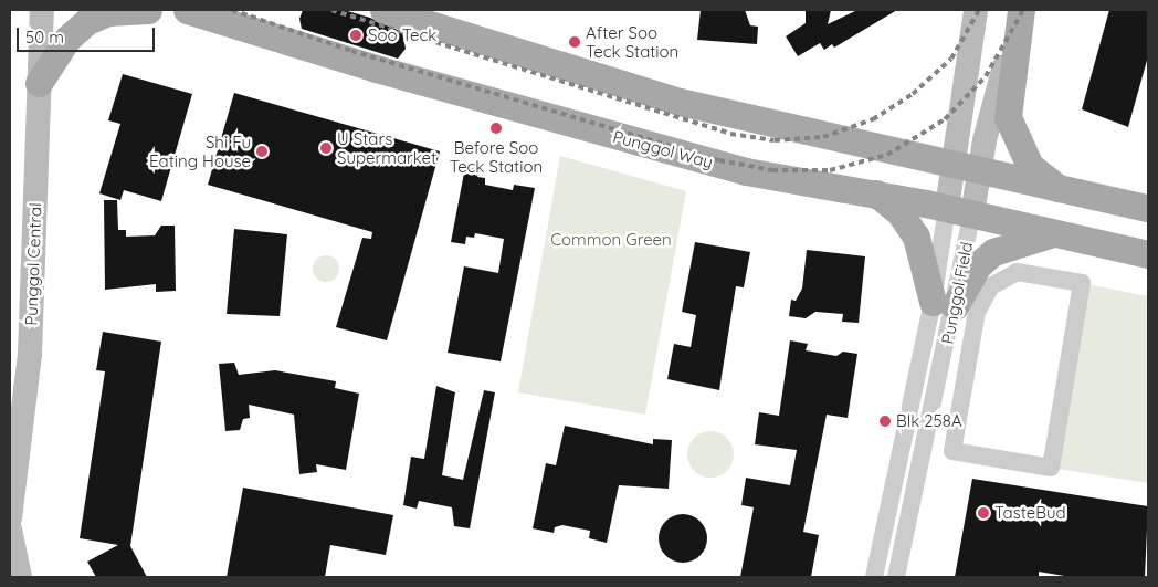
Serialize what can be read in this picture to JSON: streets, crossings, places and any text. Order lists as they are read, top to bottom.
{
  "streets": {
    "main road": ["Punggol Way", "Punggol Central", "Punggol Field"]
  },
  "crossings": [
    ["Punggol Way", "Punggol Field"]
  ],
  "parks": ["Common Green"],
  "places": [
    "Soo Teck",
    "After Soo Teck Station",
    "Before Soo Teck Station",
    "U Stars Supermarket",
    "Shi Fu Eating House",
    "Blk 258A",
    "TasteBud"
  ],
  "scale_bar": "50 m"
}
